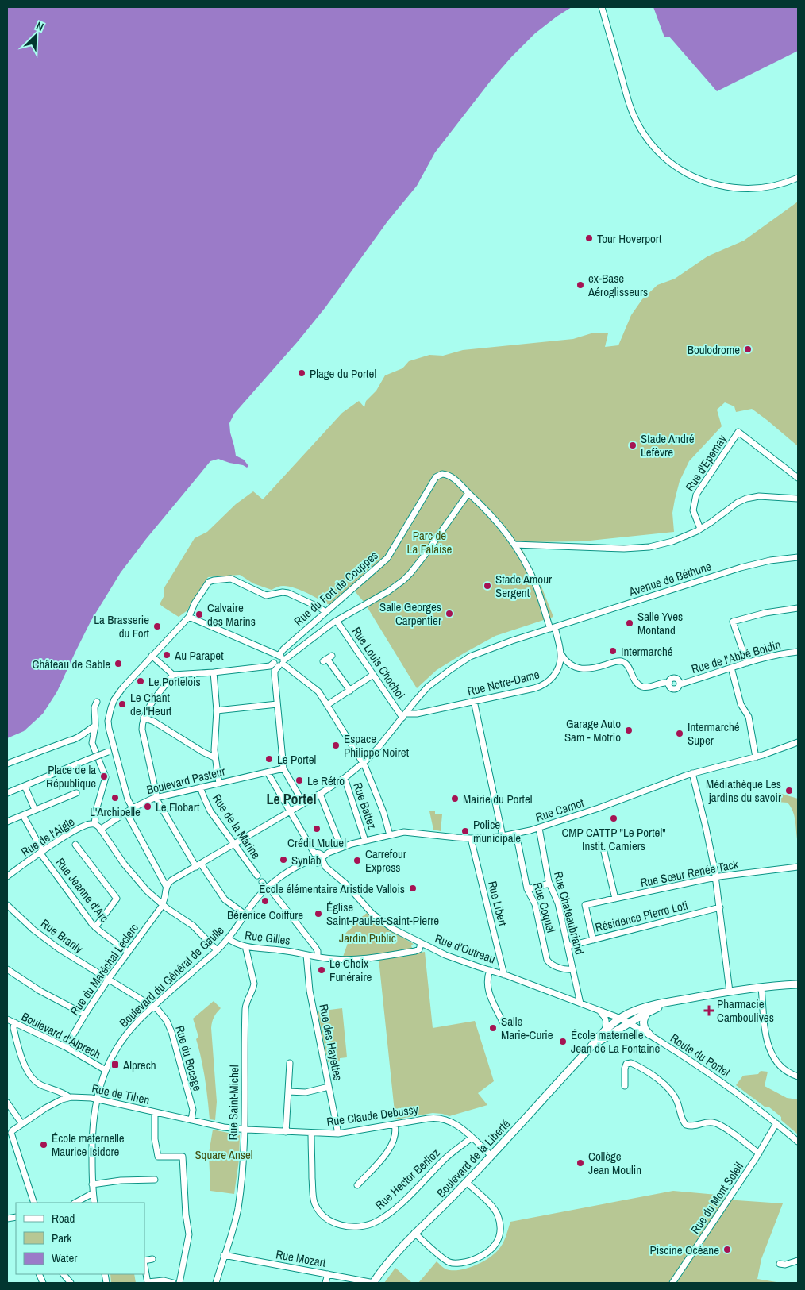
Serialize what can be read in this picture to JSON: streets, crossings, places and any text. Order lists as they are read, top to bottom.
{
  "streets": {
    "main road": ["Boulevard de la Liberté"],
    "street": [
      "Rue d'Epernay",
      "Avenue de Béthune",
      "Rue du Fort de Couppes",
      "Rue de l'Abbé Boidin",
      "Rue Louis Chochoi",
      "Rue Notre-Dame",
      "Boulevard Pasteur",
      "Rue Battez",
      "Rue Carnot",
      "Rue de la Marine",
      "Rue de l'Aigle",
      "Rue Sœur Renée Tack",
      "Rue Jeanne d'Arc",
      "Rue Libert",
      "Rue Coquel",
      "Rue Chateaubriand",
      "Résidence Pierre Loti",
      "Rue Branly",
      "Rue Gilles",
      "Rue d'Outreau",
      "Rue du Maréchal Leclerc",
      "Boulevard du Général de Gaulle",
      "Boulevard d'Alprech",
      "Rue des Hayettes",
      "Route du Portel",
      "Rue du Bocage",
      "Rue de Tihen",
      "Rue Saint-Michel",
      "Rue Claude Debussy",
      "Rue Hector Berlioz",
      "Rue du Mont Soleil",
      "Rue Mozart"
    ]
  },
  "crossings": [
    ["Avenue de Béthune", "Rue Louis Chochoi"],
    ["Avenue de Béthune", "Rue Notre-Dame"],
    ["Avenue de Béthune", "Rue Battez"],
    ["Avenue de Béthune", "Rue de la Marine"],
    ["Rue de l'Abbé Boidin", "Rue Notre-Dame"],
    ["Rue Louis Chochoi", "Rue Notre-Dame"],
    ["Boulevard Pasteur", "Rue de la Marine"],
    ["Boulevard Pasteur", "Rue de l'Aigle"],
    ["Rue Battez", "Rue Carnot"],
    ["Rue Carnot", "Rue Libert"],
    ["Rue Carnot", "Rue Coquel"],
    ["Rue Carnot", "Rue Chateaubriand"],
    ["Rue Carnot", "Rue d'Outreau"],
    ["Rue Carnot", "Boulevard du Général de Gaulle"],
    ["Rue de l'Aigle", "Rue Jeanne d'Arc"],
    ["Rue de l'Aigle", "Rue du Maréchal Leclerc"],
    ["Rue de l'Aigle", "Boulevard du Général de Gaulle"],
    ["Rue Sœur Renée Tack", "Résidence Pierre Loti"],
    ["Rue Jeanne d'Arc", "Rue du Maréchal Leclerc"],
    ["Rue Libert", "Rue d'Outreau"],
    ["Rue Coquel", "Rue Chateaubriand"],
    ["Rue Chateaubriand", "Résidence Pierre Loti"],
    ["Rue Chateaubriand", "Rue d'Outreau"],
    ["Rue Chateaubriand", "Route du Portel"],
    ["Rue Branly", "Rue du Maréchal Leclerc"],
    ["Rue Branly", "Boulevard du Général de Gaulle"],
    ["Rue Branly", "Rue du Bocage"],
    ["Rue Gilles", "Rue d'Outreau"],
    ["Rue Gilles", "Boulevard du Général de Gaulle"],
    ["Rue Gilles", "Rue des Hayettes"],
    ["Rue Gilles", "Rue Saint-Michel"],
    ["Rue d'Outreau", "Boulevard du Général de Gaulle"],
    ["Rue d'Outreau", "Route du Portel"],
    ["Rue du Maréchal Leclerc", "Boulevard d'Alprech"],
    ["Boulevard du Général de Gaulle", "Boulevard d'Alprech"],
    ["Boulevard du Général de Gaulle", "Rue du Bocage"],
    ["Boulevard du Général de Gaulle", "Rue de Tihen"],
    ["Boulevard d'Alprech", "Rue de Tihen"],
    ["Rue des Hayettes", "Rue Claude Debussy"],
    ["Route du Portel", "Boulevard de la Liberté"],
    ["Route du Portel", "Rue du Mont Soleil"],
    ["Rue du Bocage", "Rue de Tihen"],
    ["Rue de Tihen", "Rue Saint-Michel"],
    ["Rue de Tihen", "Rue Claude Debussy"],
    ["Rue Saint-Michel", "Rue Claude Debussy"],
    ["Rue Saint-Michel", "Rue Mozart"],
    ["Rue Claude Debussy", "Boulevard de la Liberté"],
    ["Rue Claude Debussy", "Rue Hector Berlioz"],
    ["Boulevard de la Liberté", "Rue Mozart"]
  ],
  "districts": ["Le Portel"],
  "parks": ["Parc de La Falaise", "Jardin Public", "Square Ansel"],
  "places": {
    "other": [
      "Tour Hoverport",
      "ex-Base Aéroglisseurs",
      "Boulodrome",
      "Plage du Portel",
      "Stade André Lefèvre",
      "Stade Amour Sergent",
      "Salle Georges Carpentier",
      "Calvaire des Marins",
      "Salle Yves Montand",
      "La Brasserie du Fort",
      "Intermarché",
      "Au Parapet",
      "Château de Sable",
      "Le Portelois",
      "Le Chant de l'Heurt",
      "Garage Auto Sam - Motrio",
      "Intermarché Super",
      "Espace Philippe Noiret",
      "Le Portel",
      "Place de la République",
      "Le Rétro",
      "Médiathèque Les jardins du savoir",
      "L'Archipelle",
      "Mairie du Portel",
      "Le Flobart",
      "CMP CATTP \"Le Portel\" Instit. Camiers",
      "Crédit Mutuel",
      "Police municipale",
      "Synlab",
      "Carrefour Express",
      "École élémentaire Aristide Vallois",
      "Bérénice Coiffure",
      "Église Saint-Paul-et-Saint-Pierre",
      "Le Choix Funéraire",
      "Salle Marie-Curie",
      "École maternelle Jean de La Fontaine",
      "École maternelle Maurice Isidore",
      "Collège Jean Moulin",
      "Piscine Océane"
    ],
    "health": ["Pharmacie Camboulives"],
    "transit": ["Alprech"]
  },
  "legend": ["Road", "Park", "Water"],
  "north": "top right"
}
